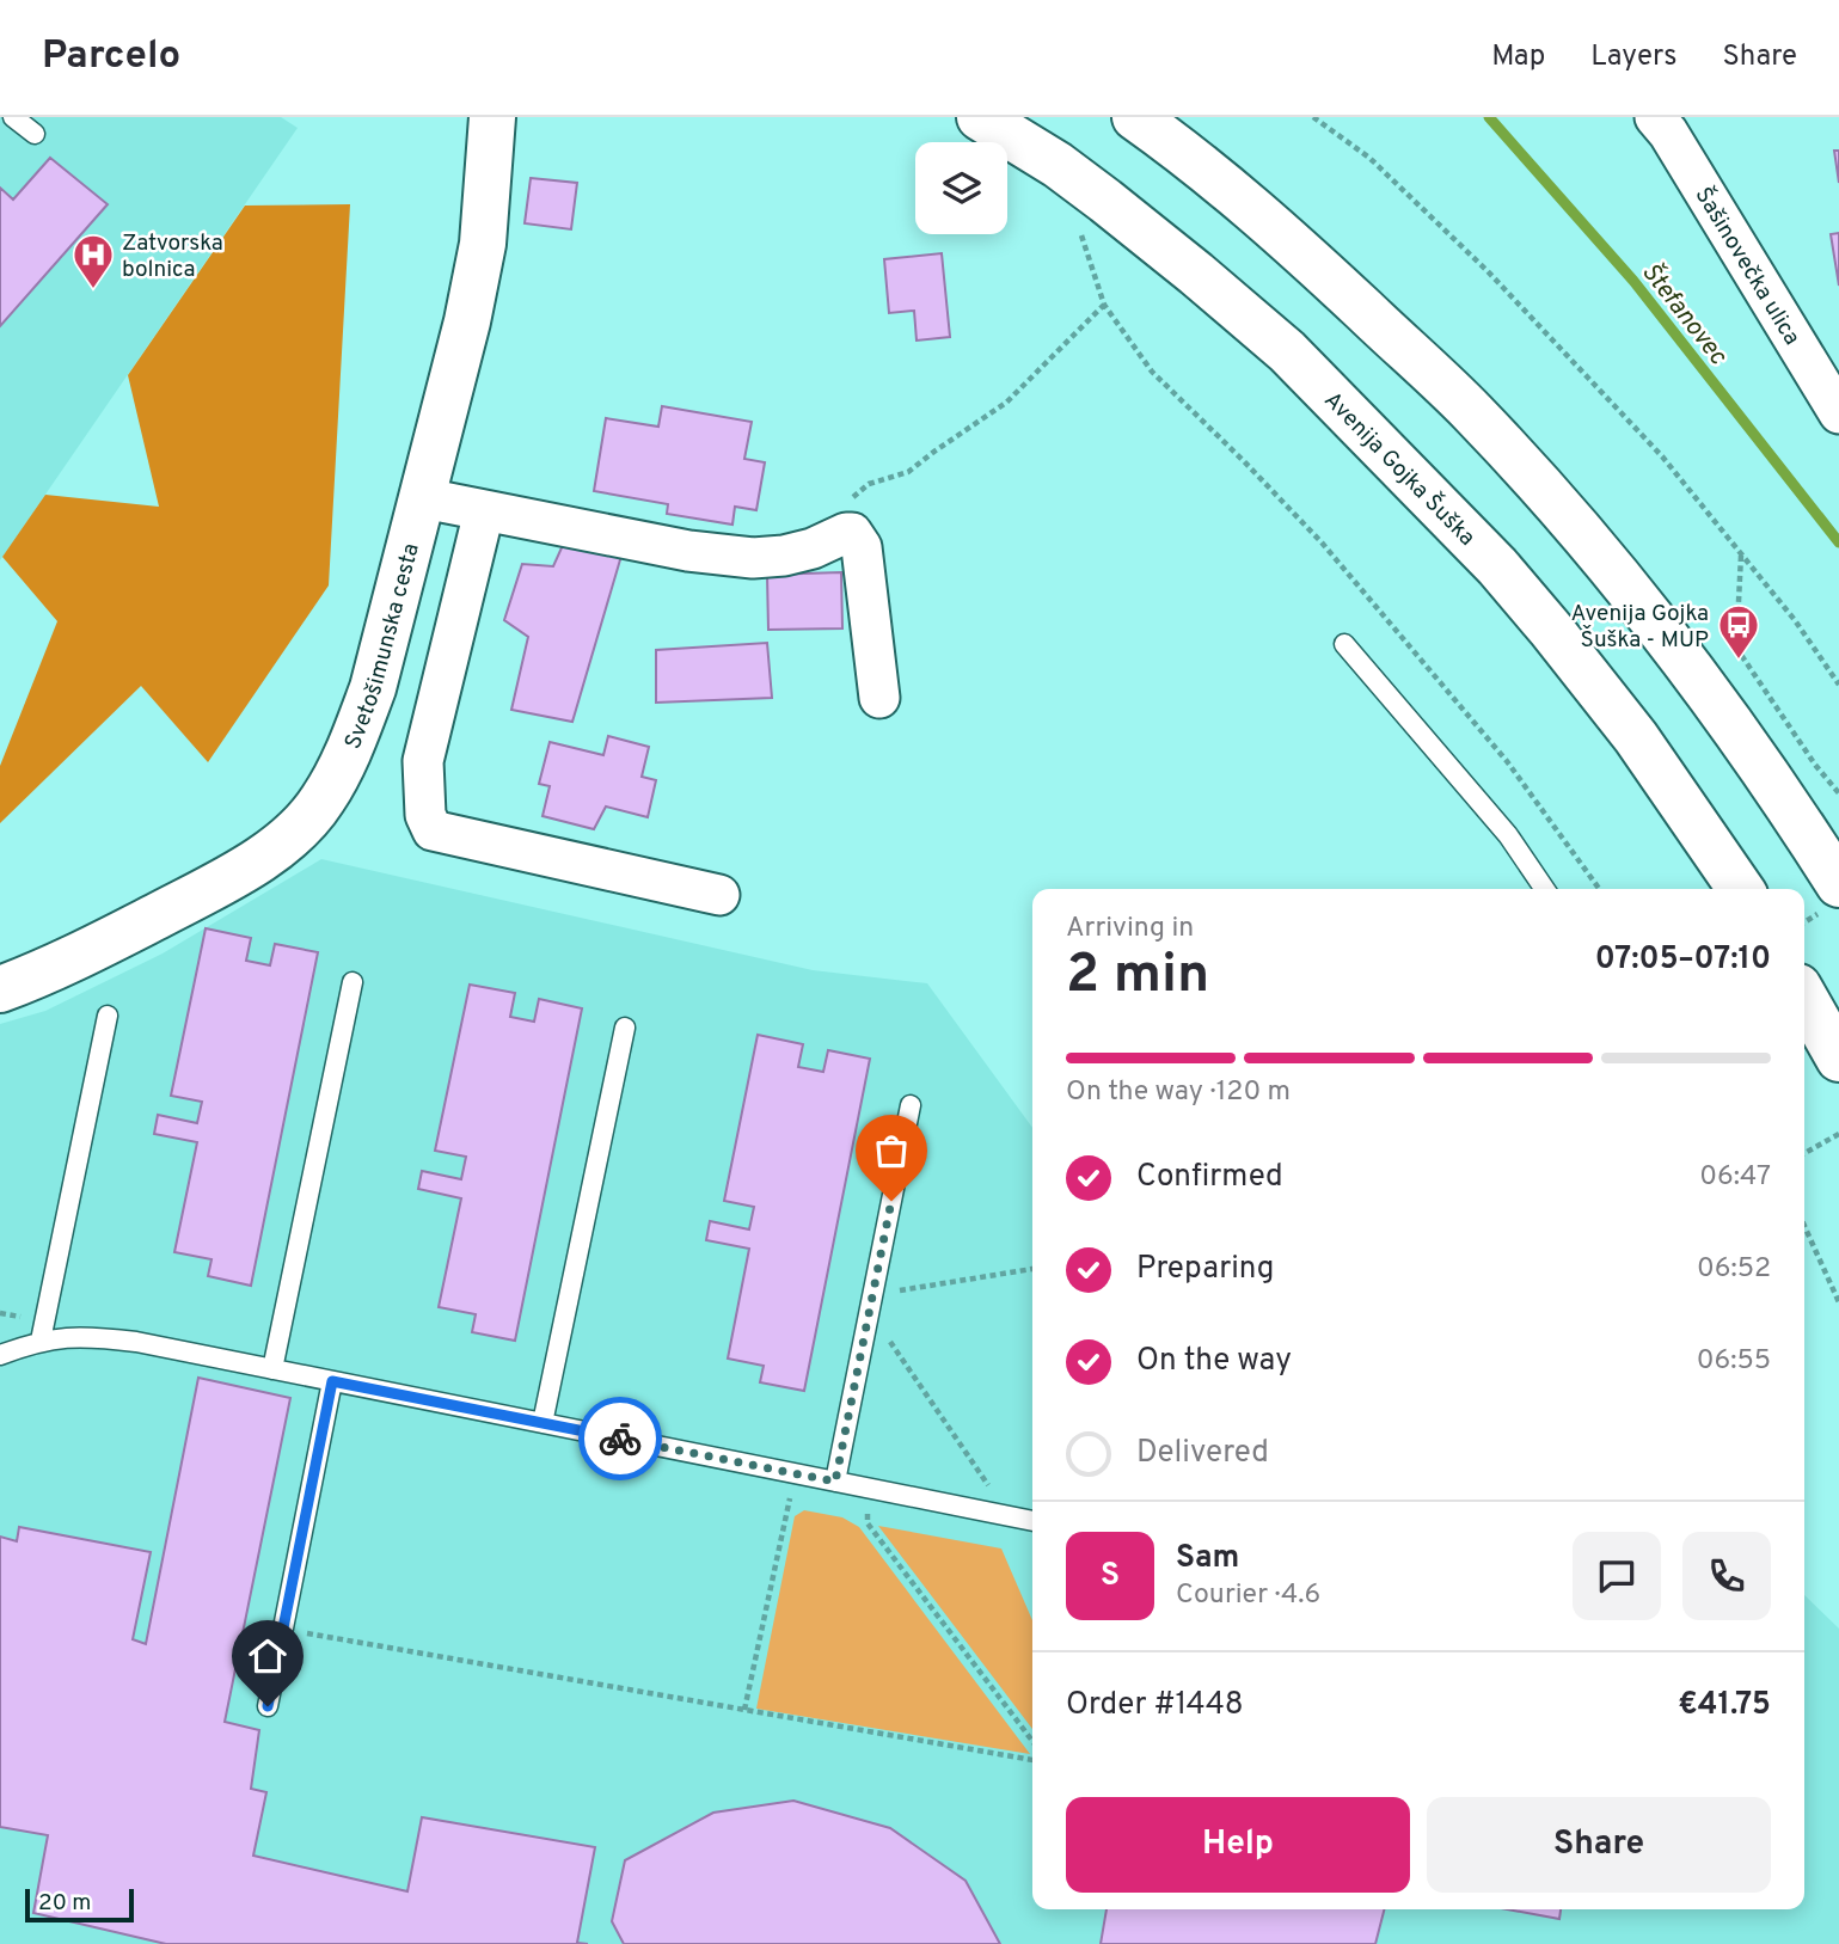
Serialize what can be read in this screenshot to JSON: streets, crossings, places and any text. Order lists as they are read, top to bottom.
{
  "streets": {
    "main road": ["Avenija Gojka Šuška", "Svetošimunska cesta"],
    "street": ["Šašinovečka ulica"]
  },
  "water": ["Štefanovec"],
  "places": {
    "hospital": ["Zatvorska bolnica"],
    "bus stop": ["Avenija Gojka Šuška - MUP"]
  },
  "scale_bar": "20 m",
  "page": {
    "header": "Parcelo",
    "nav": ["Map", "Layers", "Share"],
    "heading": ["2 min", "Arriving in", "07:05–07:10"],
    "panel": [
      "Sam",
      "Courier · 4.6",
      "Order #1448",
      "€41.75"
    ],
    "bar": "On the way · 120 m",
    "list": [
      ["Confirmed", "06:47"],
      ["Preparing", "06:52"],
      ["On the way", "06:55"],
      "Delivered"
    ],
    "round": "S",
    "buttons": ["Help", "Share"],
    "scale": "20 m"
  }
}
